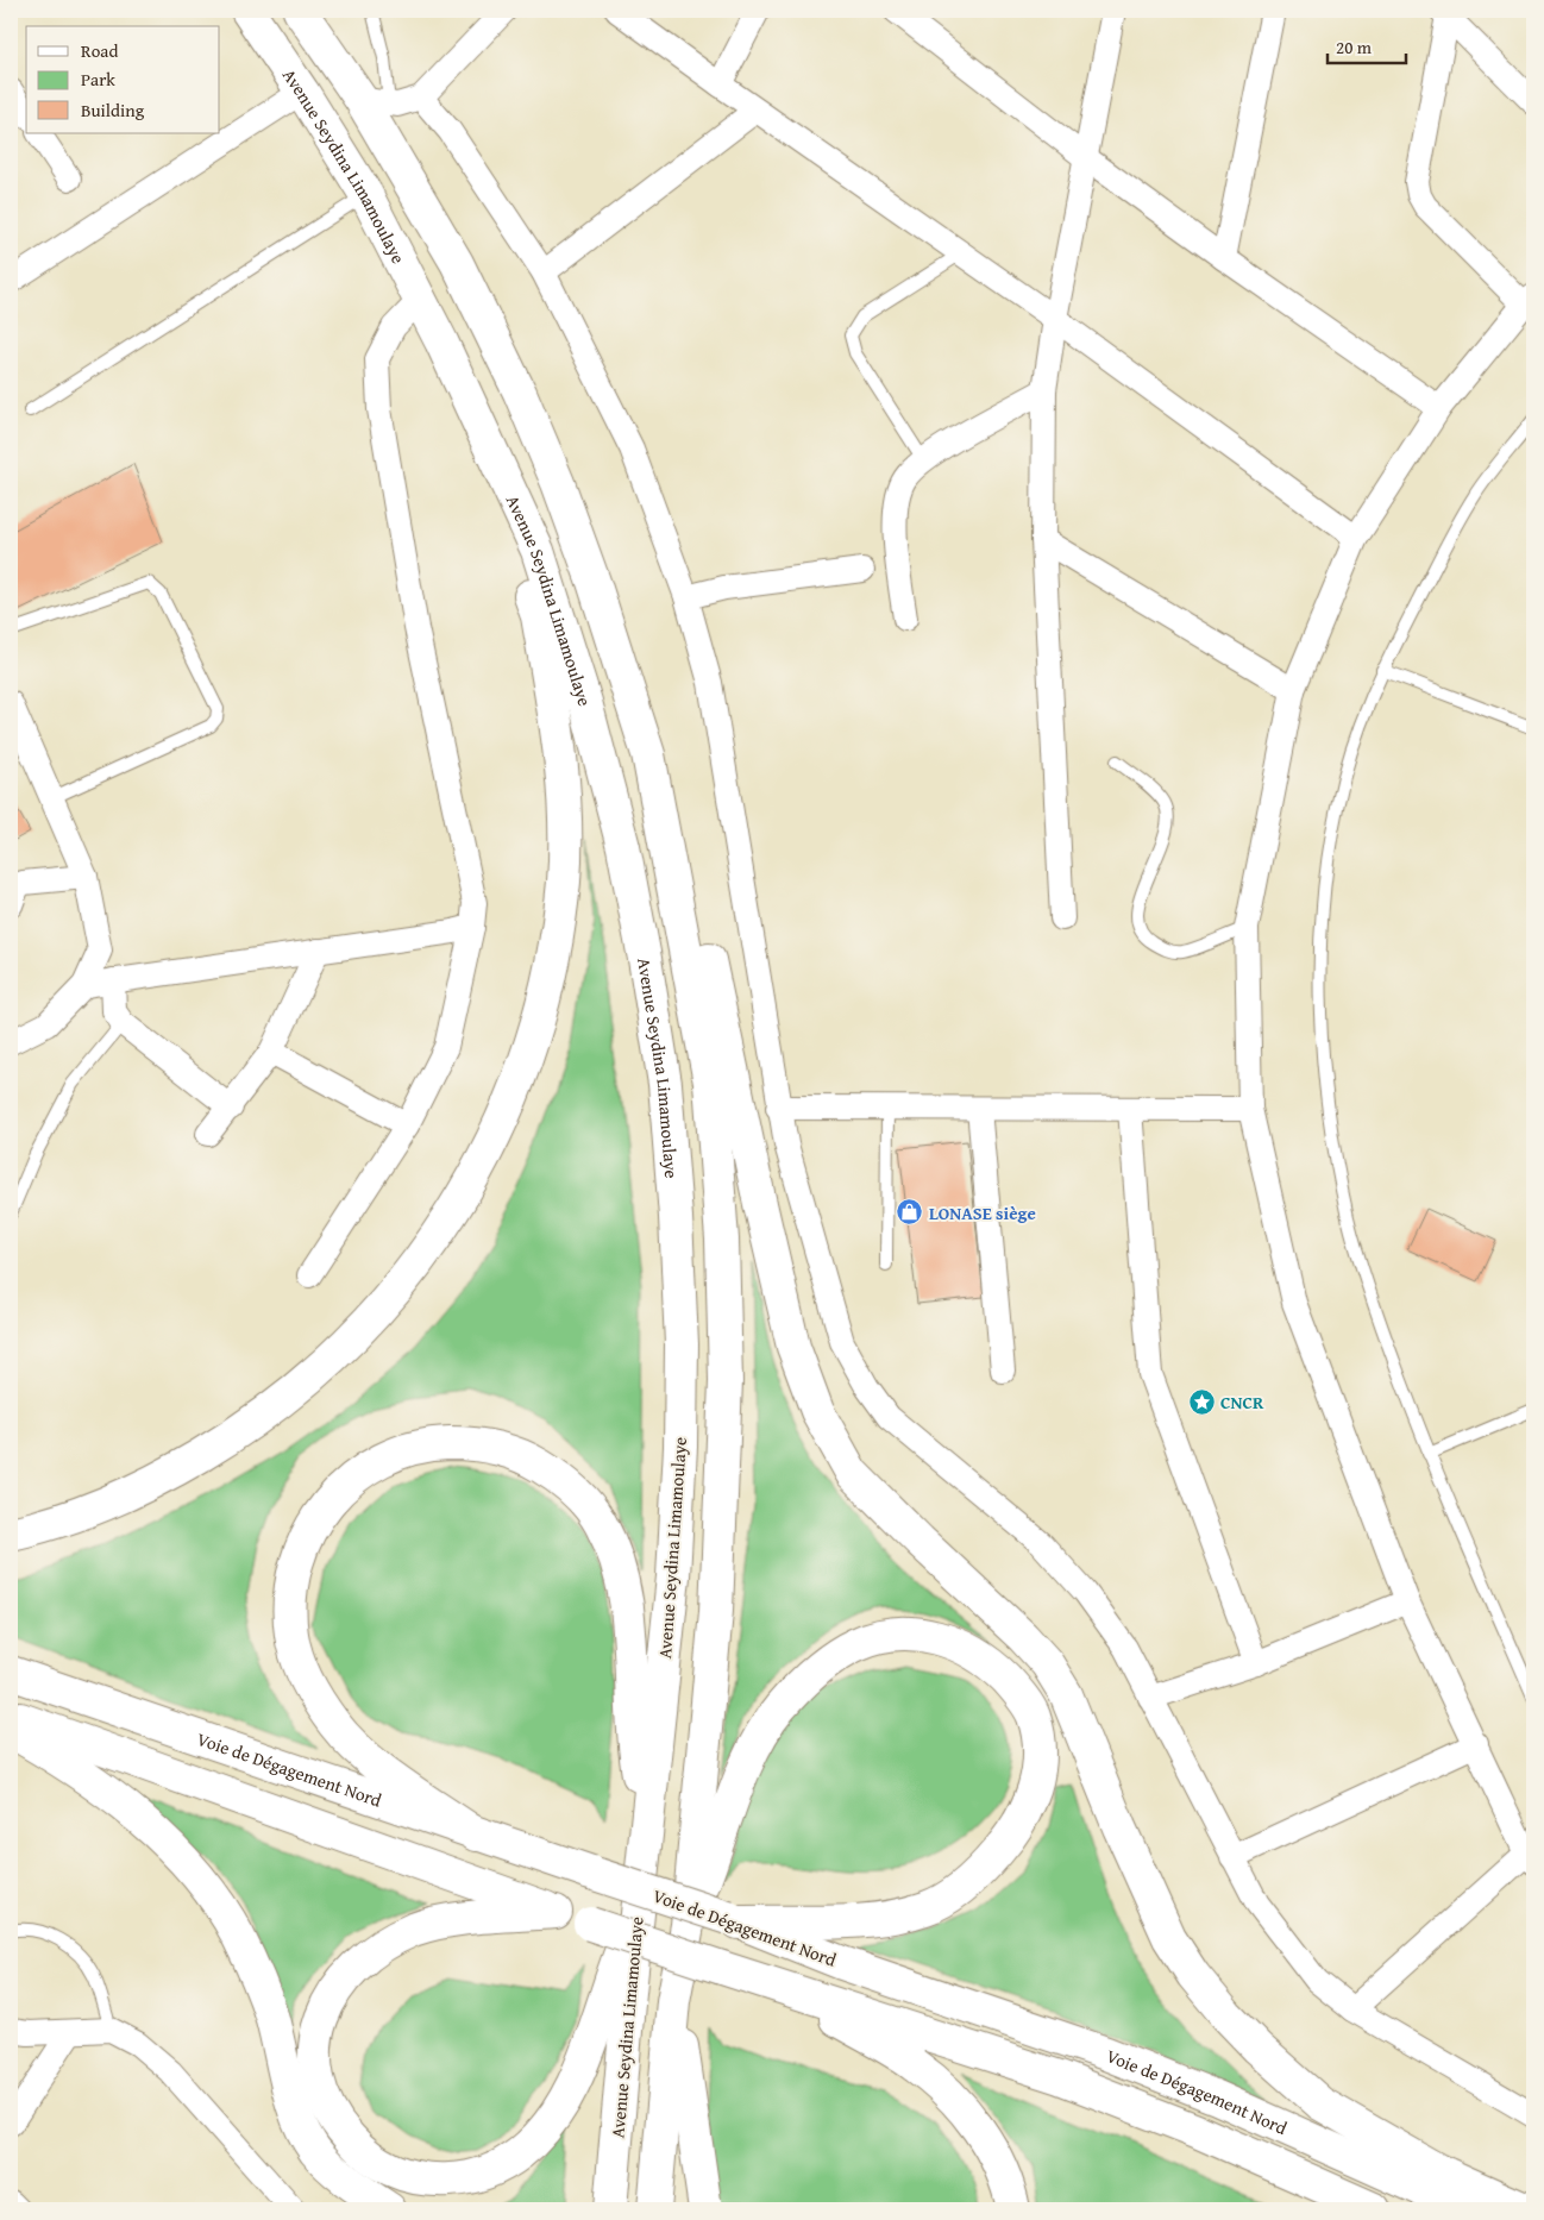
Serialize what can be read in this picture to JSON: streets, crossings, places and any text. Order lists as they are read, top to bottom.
{
  "streets": {
    "highway": ["Avenue Seydina Limamoulaye", "Voie de Dégagement Nord"]
  },
  "places": {
    "shop": ["LONASE siège"],
    "place": ["CNCR"]
  },
  "legend": ["Road", "Park", "Building"],
  "scale_bar": "20 m"
}
